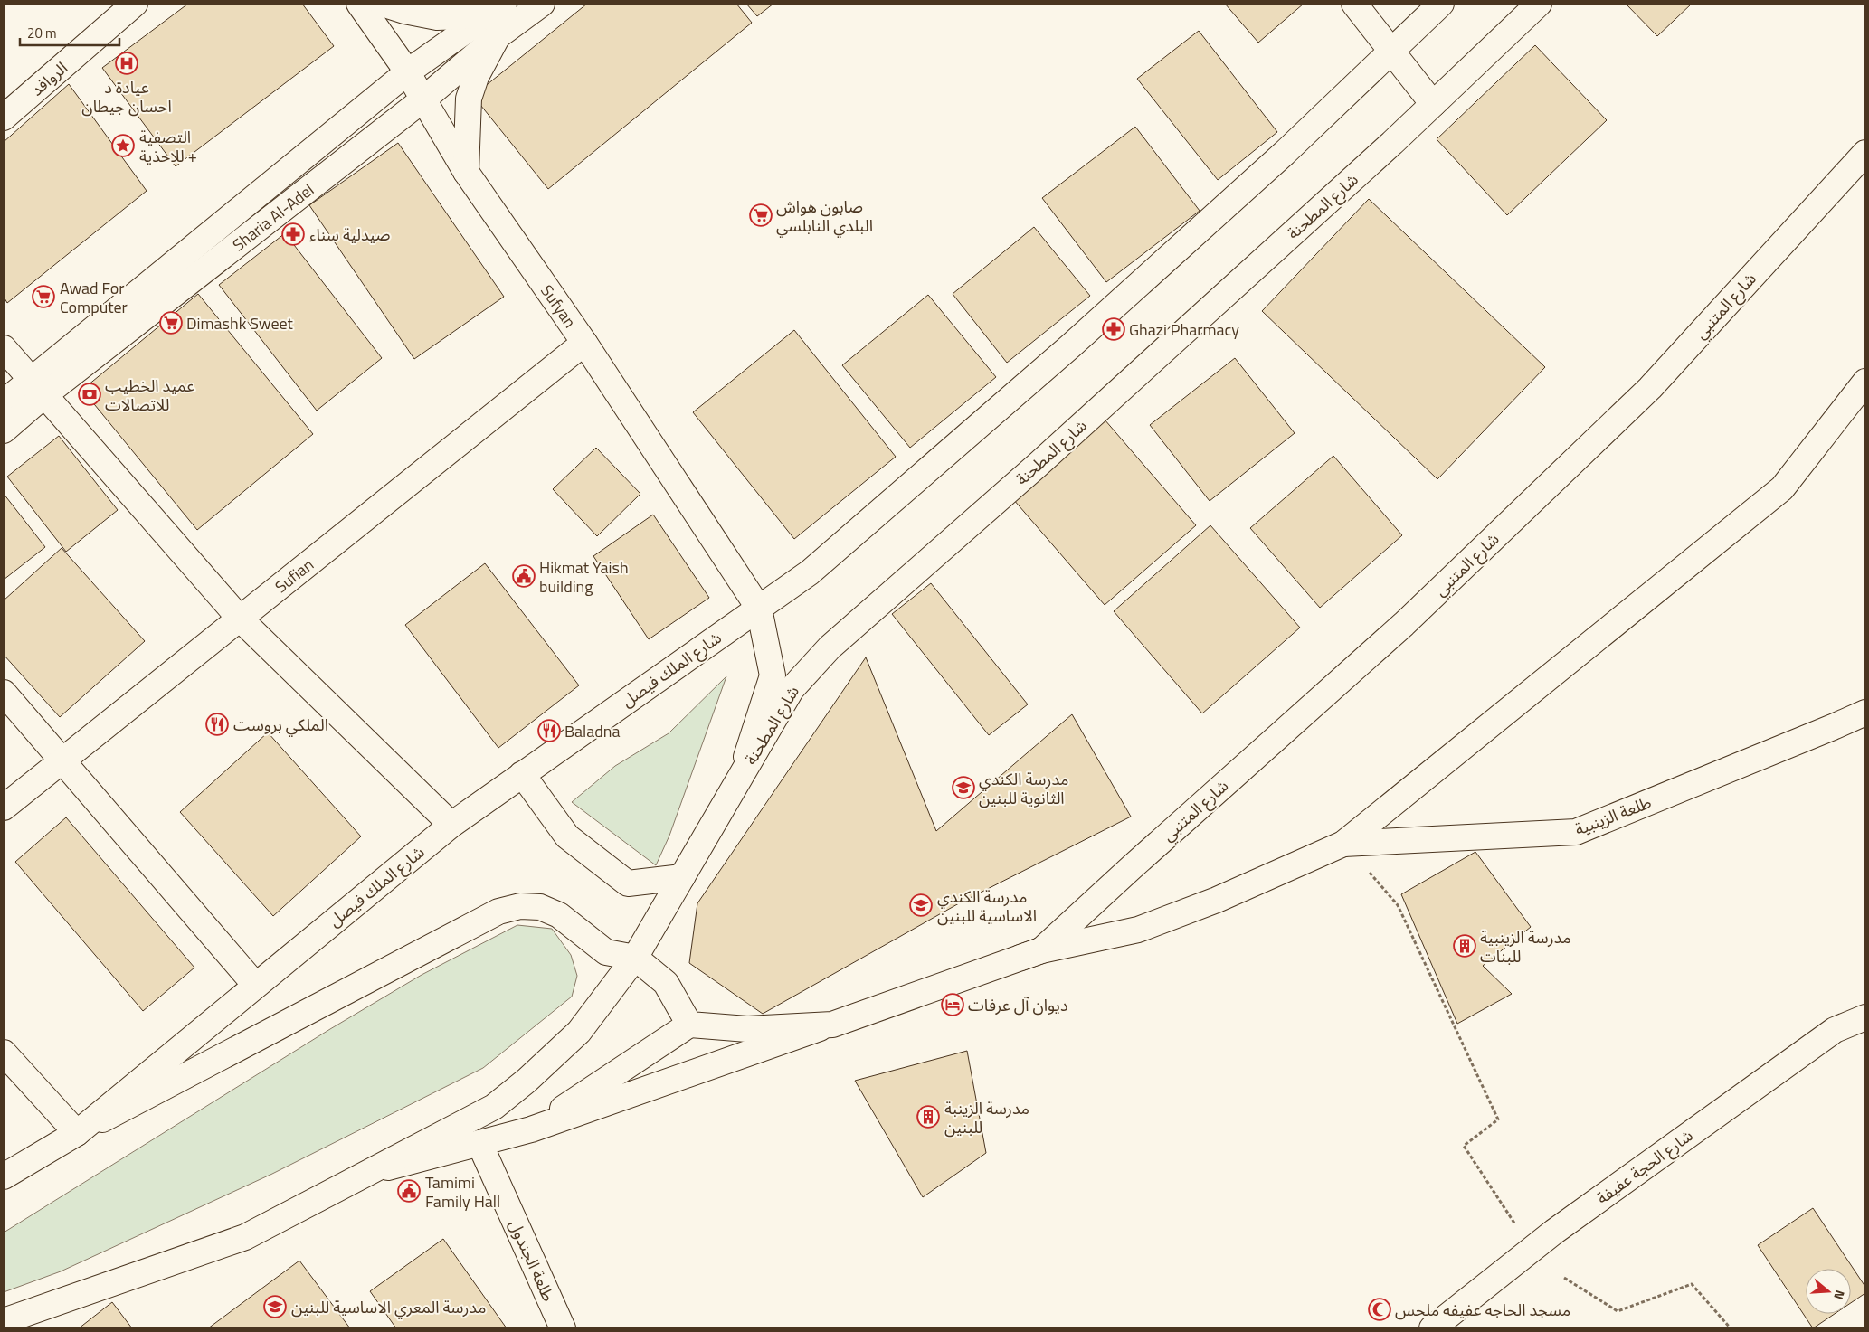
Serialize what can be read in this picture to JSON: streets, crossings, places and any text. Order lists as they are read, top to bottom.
{
  "streets": {
    "street": [
      "الروافد",
      "شارع المطحنة",
      "Sharia Al-Adel",
      "Sufyan",
      "شارع المتنبي",
      "Sufian",
      "شارع الملك فيصل",
      "طلعة الزينبية",
      "شارع الحجة عفيفة",
      "طلعة الجندول"
    ]
  },
  "crossings": [
    ["Sharia Al-Adel", "Sufyan"],
    ["Sufyan", "Sufian"],
    ["Sufyan", "شارع الملك فيصل"]
  ],
  "places": {
    "hospital": ["عيادة د احسان جيطان"],
    "place": ["التصفية للاحذية +"],
    "supermarket": ["صابون هواش البلدي النابلسي", "Awad For Computer", "Dimashk Sweet"],
    "pharmacy": ["صيدلية سناء", "Ghazi Pharmacy"],
    "bank": ["عميد الخطيب للاتصالات"],
    "public building": ["Hikmat Yaish building", "Tamimi Family Hall"],
    "restaurant": ["الملكي بروست", "Baladna"],
    "school or university": ["مدرسة الكندي الثانوية للبنين", "مدرسة الكندي الاساسية للبنين", "مدرسة المعري الاساسية للبنين"],
    "building": ["مدرسة الزينبية للبنات", "مدرسة الزينبة للبنين"],
    "hotel": ["ديوان آل عرفات"],
    "mosque": ["مسجد الحاجه عفيفه ملحس"]
  },
  "scale_bar": "20 m",
  "north": "right"
}
